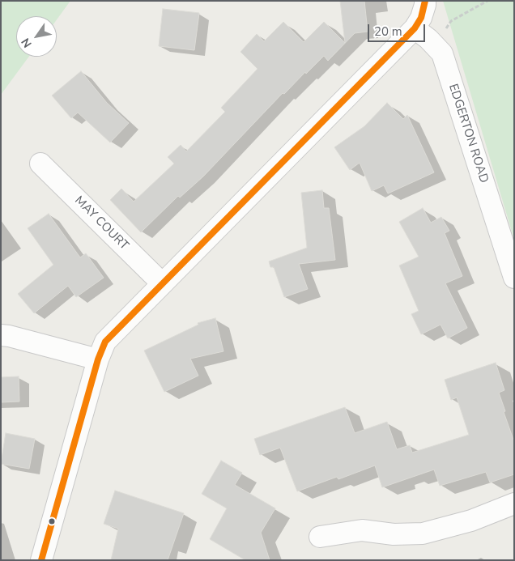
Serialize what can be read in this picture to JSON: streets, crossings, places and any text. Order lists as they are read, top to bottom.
{
  "streets": {
    "street": ["EDGERTON ROAD", "MAY COURT"]
  },
  "scale_bar": "20 m",
  "north": "bottom left"
}
